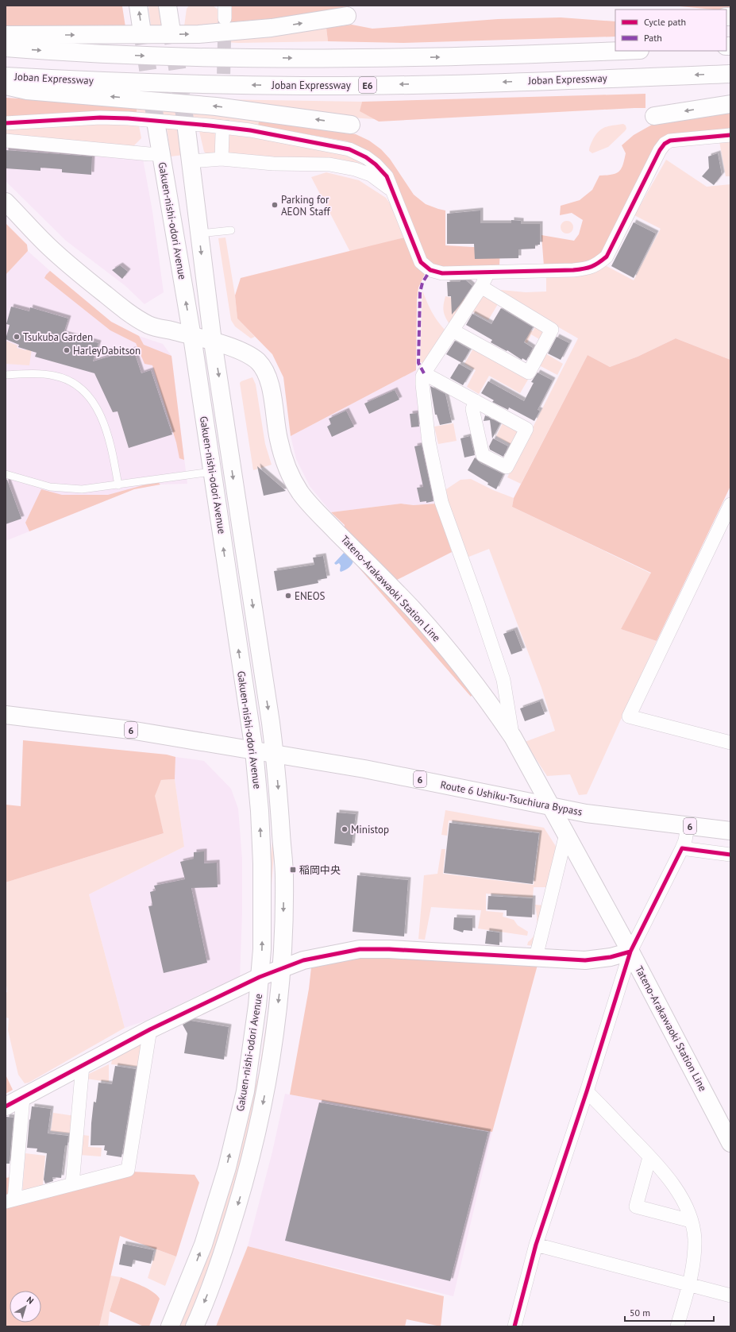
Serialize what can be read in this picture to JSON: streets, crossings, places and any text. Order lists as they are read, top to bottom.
{
  "streets": {
    "main road": [
      "Joban Expressway",
      "E6",
      "Gakuen-nishi-odori Avenue",
      "Tateno-Arakawaoki Station Line",
      "6",
      "Route 6 Ushiku-Tsuchiura Bypass"
    ]
  },
  "crossings": [
    ["Gakuen-nishi-odori Avenue", "Tateno-Arakawaoki Station Line"],
    ["Gakuen-nishi-odori Avenue", "6"],
    ["Gakuen-nishi-odori Avenue", "Route 6 Ushiku-Tsuchiura Bypass"],
    ["Tateno-Arakawaoki Station Line", "Route 6 Ushiku-Tsuchiura Bypass"],
    ["6", "Route 6 Ushiku-Tsuchiura Bypass"]
  ],
  "places": {
    "other": [
      "Parking for AEON Staff",
      "Tsukuba Garden",
      "HarleyDabitson",
      "ENEOS",
      "Ministop"
    ],
    "transit": ["稲岡中央"]
  },
  "legend": ["Cycle path", "Path"],
  "scale_bar": "50 m",
  "north": "top right"
}
